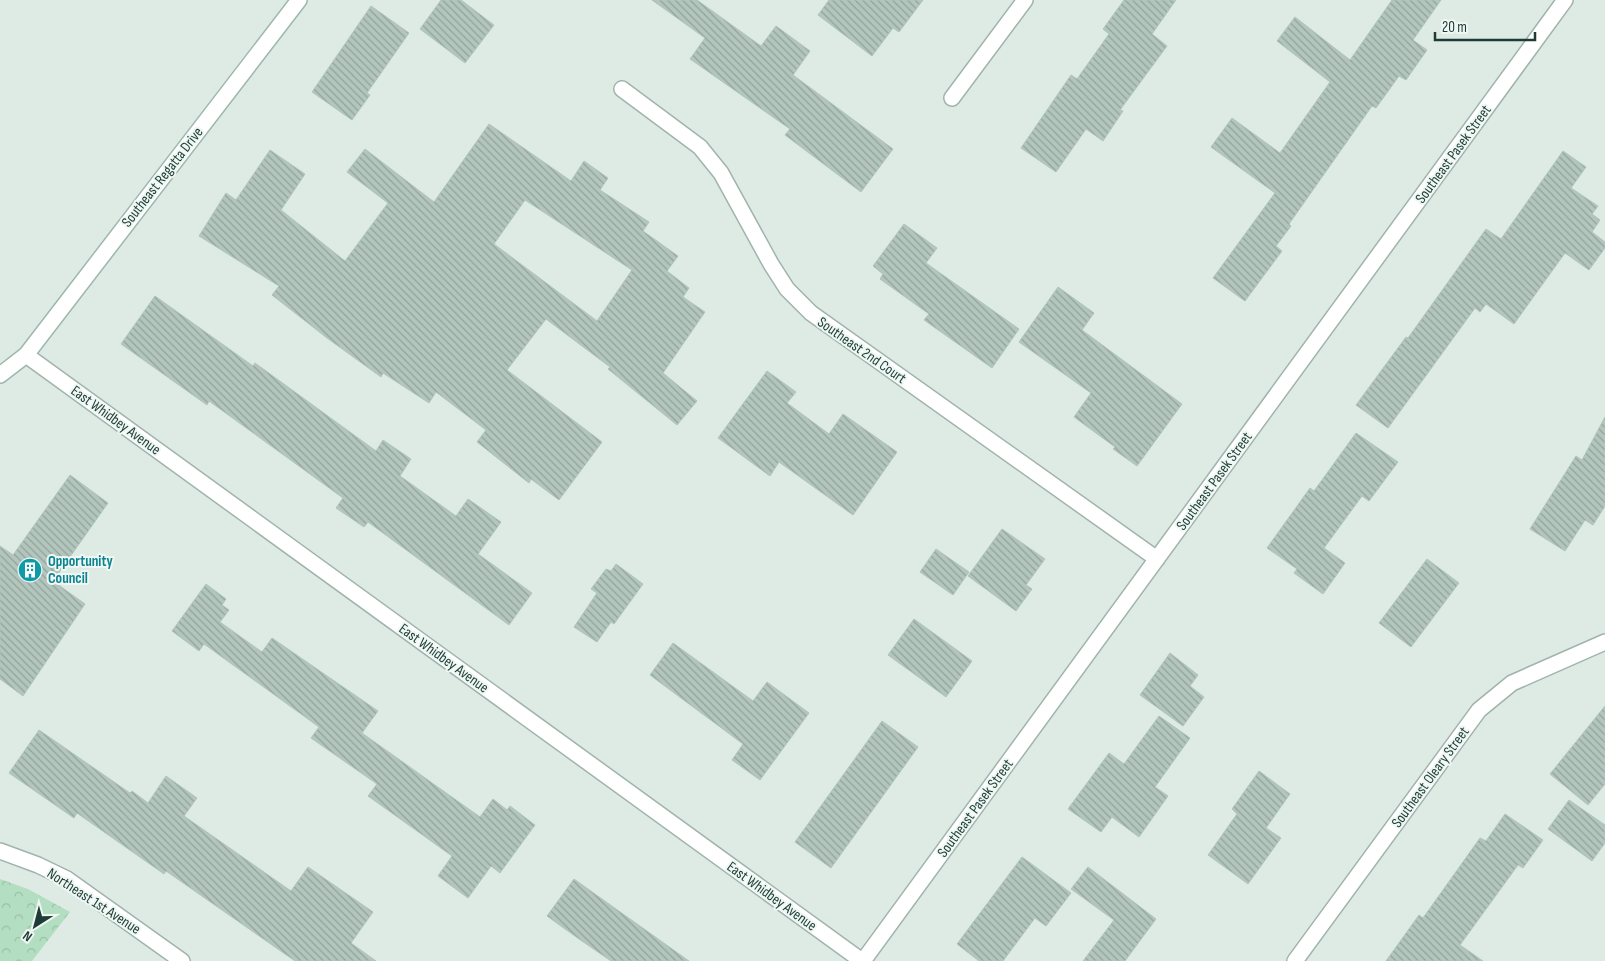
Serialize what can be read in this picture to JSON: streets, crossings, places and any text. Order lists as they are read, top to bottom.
{
  "streets": {
    "street": [
      "Southeast Pasek Street",
      "Southeast Regatta Drive",
      "Southeast 2nd Court",
      "East Whidbey Avenue",
      "Southeast Oleary Street",
      "Northeast 1st Avenue"
    ]
  },
  "crossings": [
    ["Southeast Pasek Street", "Southeast 2nd Court"],
    ["Southeast Pasek Street", "East Whidbey Avenue"],
    ["Southeast Regatta Drive", "East Whidbey Avenue"]
  ],
  "places": {
    "building": ["Opportunity Council"]
  },
  "scale_bar": "20 m",
  "north": "bottom left"
}
